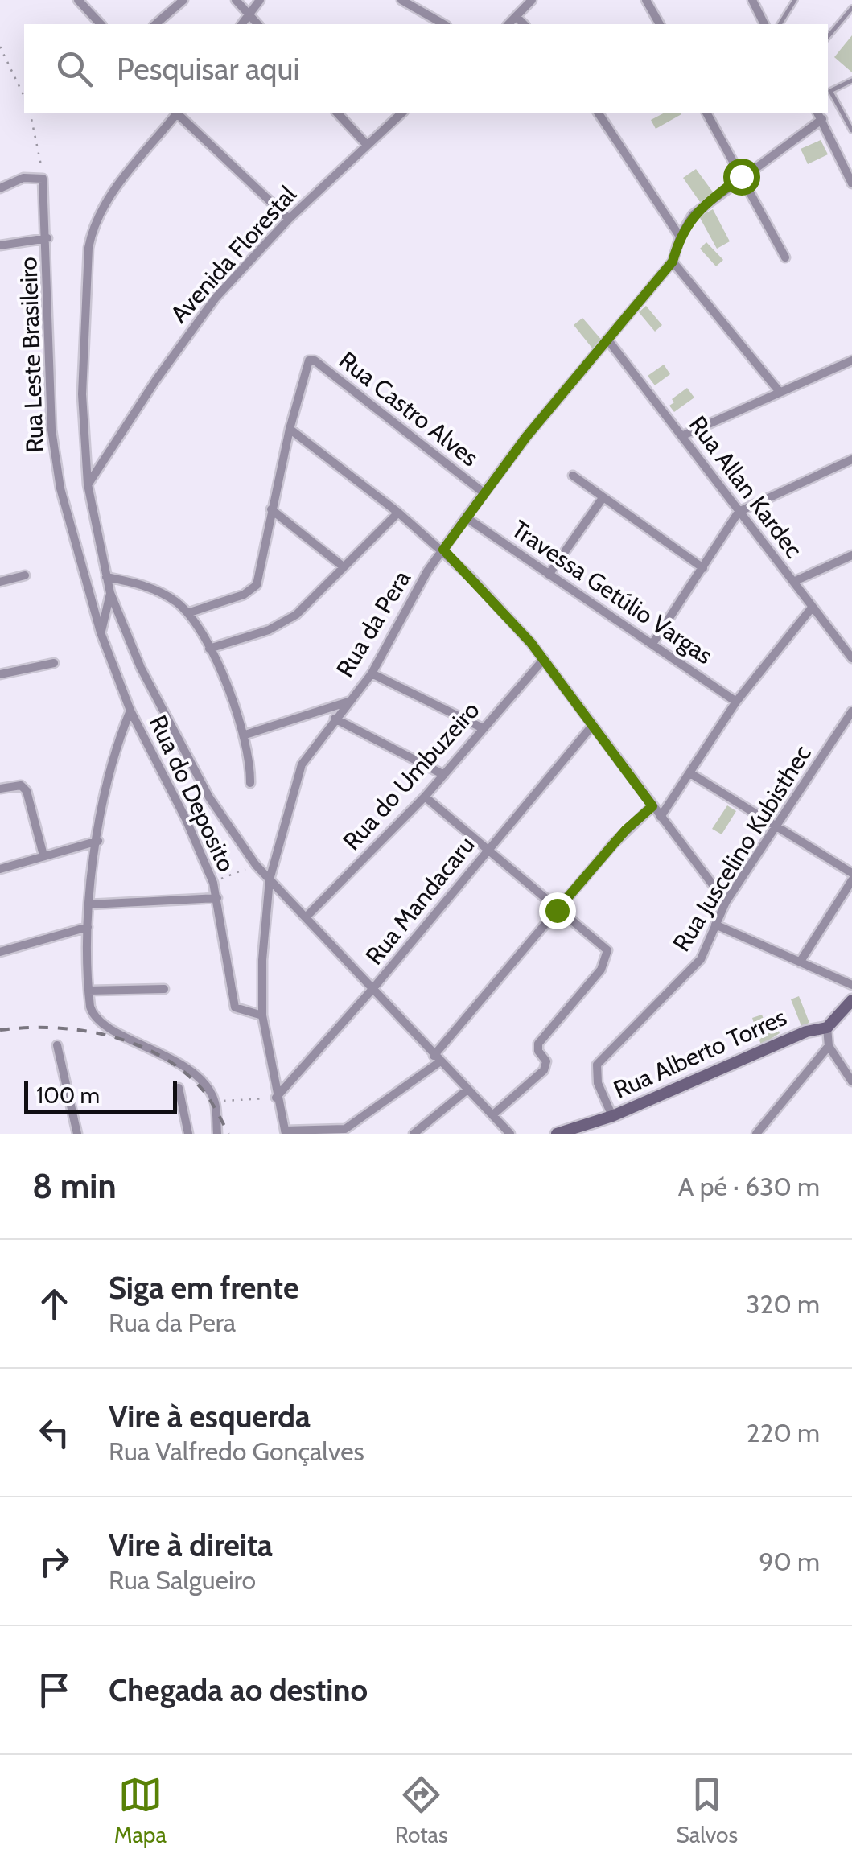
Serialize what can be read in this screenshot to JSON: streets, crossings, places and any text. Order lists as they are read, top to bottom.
{
  "streets": {
    "street": [
      "Avenida Florestal",
      "Rua Leste Brasileiro",
      "Rua Castro Alves",
      "Rua Allan Kardec",
      "Travessa Getúlio Vargas",
      "Rua da Pera",
      "Rua do Umbuzeiro",
      "Rua do Deposito",
      "Rua Juscelino Kubisthec",
      "Rua Mandacaru",
      "Rua Alberto Torres"
    ]
  },
  "crossings": [
    ["Rua Leste Brasileiro", "Rua do Deposito"],
    ["Rua Castro Alves", "Rua da Pera"],
    ["Rua Allan Kardec", "Rua da Pera"],
    ["Travessa Getúlio Vargas", "Rua da Pera"],
    ["Rua da Pera", "Rua do Deposito"],
    ["Rua da Pera", "Rua Mandacaru"],
    ["Rua Juscelino Kubisthec", "Rua Alberto Torres"]
  ],
  "scale_bar": "100 m",
  "page": {
    "search": "Pesquisar aqui",
    "scale": "100 m",
    "heading": ["8 min", "A pé · 630 m"],
    "list": [
      ["Siga em frente", "Rua da Pera", "320 m"],
      ["Vire à esquerda", "Rua Valfredo Gonçalves", "220 m"],
      ["Vire à direita", "Rua Salgueiro", "90 m"],
      "Chegada ao destino"
    ],
    "nav": ["Mapa", "Rotas", "Salvos"]
  }
}
